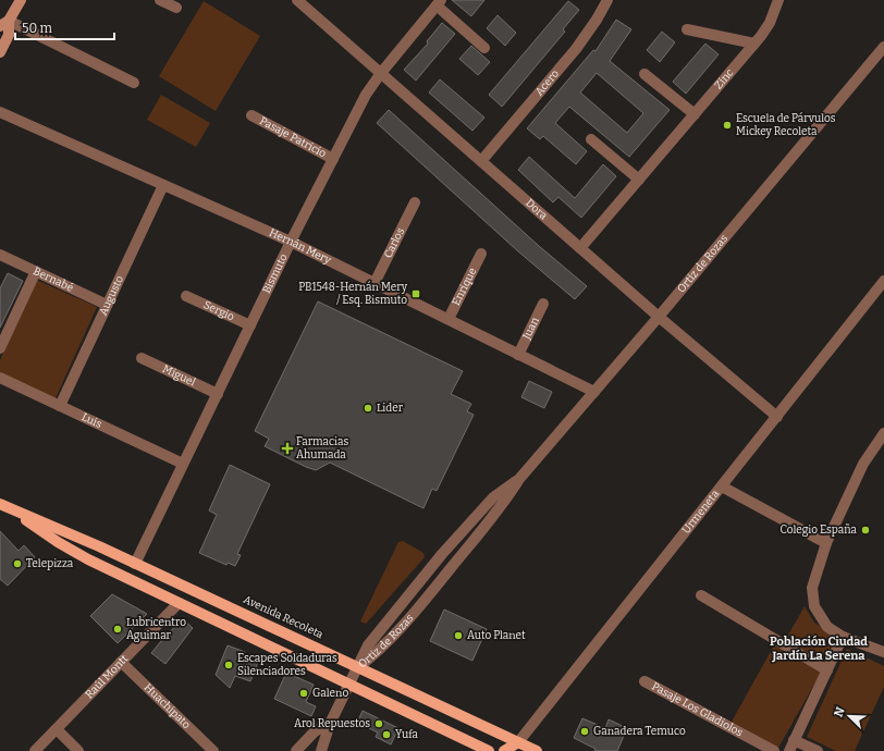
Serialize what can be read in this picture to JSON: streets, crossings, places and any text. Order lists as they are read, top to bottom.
{
  "streets": {
    "main road": ["Avenida Recoleta"],
    "street": [
      "Zinc",
      "Acero",
      "Pasaje Patricio",
      "Dora",
      "Carlos",
      "Hernán Mery",
      "Ortiz de Rozas",
      "Bismuto",
      "Bernabé",
      "Enrique",
      "Augusto",
      "Sergio",
      "Juan",
      "Miguel",
      "Luis",
      "Urmeneta",
      "Raúl Montt",
      "Huachipato",
      "Pasaje Los Gladiolos"
    ]
  },
  "crossings": [
    ["Zinc", "Dora"],
    ["Acero", "Dora"],
    ["Pasaje Patricio", "Bismuto"],
    ["Dora", "Ortiz de Rozas"],
    ["Dora", "Bismuto"],
    ["Dora", "Urmeneta"],
    ["Carlos", "Hernán Mery"],
    ["Hernán Mery", "Ortiz de Rozas"],
    ["Hernán Mery", "Bismuto"],
    ["Hernán Mery", "Enrique"],
    ["Hernán Mery", "Augusto"],
    ["Hernán Mery", "Juan"],
    ["Ortiz de Rozas", "Avenida Recoleta"],
    ["Bismuto", "Sergio"],
    ["Bismuto", "Miguel"],
    ["Bismuto", "Luis"],
    ["Bismuto", "Avenida Recoleta"],
    ["Bernabé", "Augusto"],
    ["Augusto", "Luis"],
    ["Urmeneta", "Avenida Recoleta"],
    ["Avenida Recoleta", "Raúl Montt"],
    ["Raúl Montt", "Huachipato"]
  ],
  "districts": ["Población Ciudad Jardín La Serena"],
  "places": {
    "other": [
      "Escuela de Párvulos Mickey Recoleta",
      "Lider",
      "Colegio España",
      "Telepizza",
      "Lubricentro Aguimar",
      "Auto Planet",
      "Escapes Soldaduras Silenciadores",
      "Galeno",
      "Arol Repuestos",
      "Ganadera Temuco",
      "Yufa"
    ],
    "transit": ["PB1548-Hernán Mery / Esq. Bismuto"],
    "health": ["Farmacias Ahumada"]
  },
  "scale_bar": "50 m",
  "north": "top left"
}
